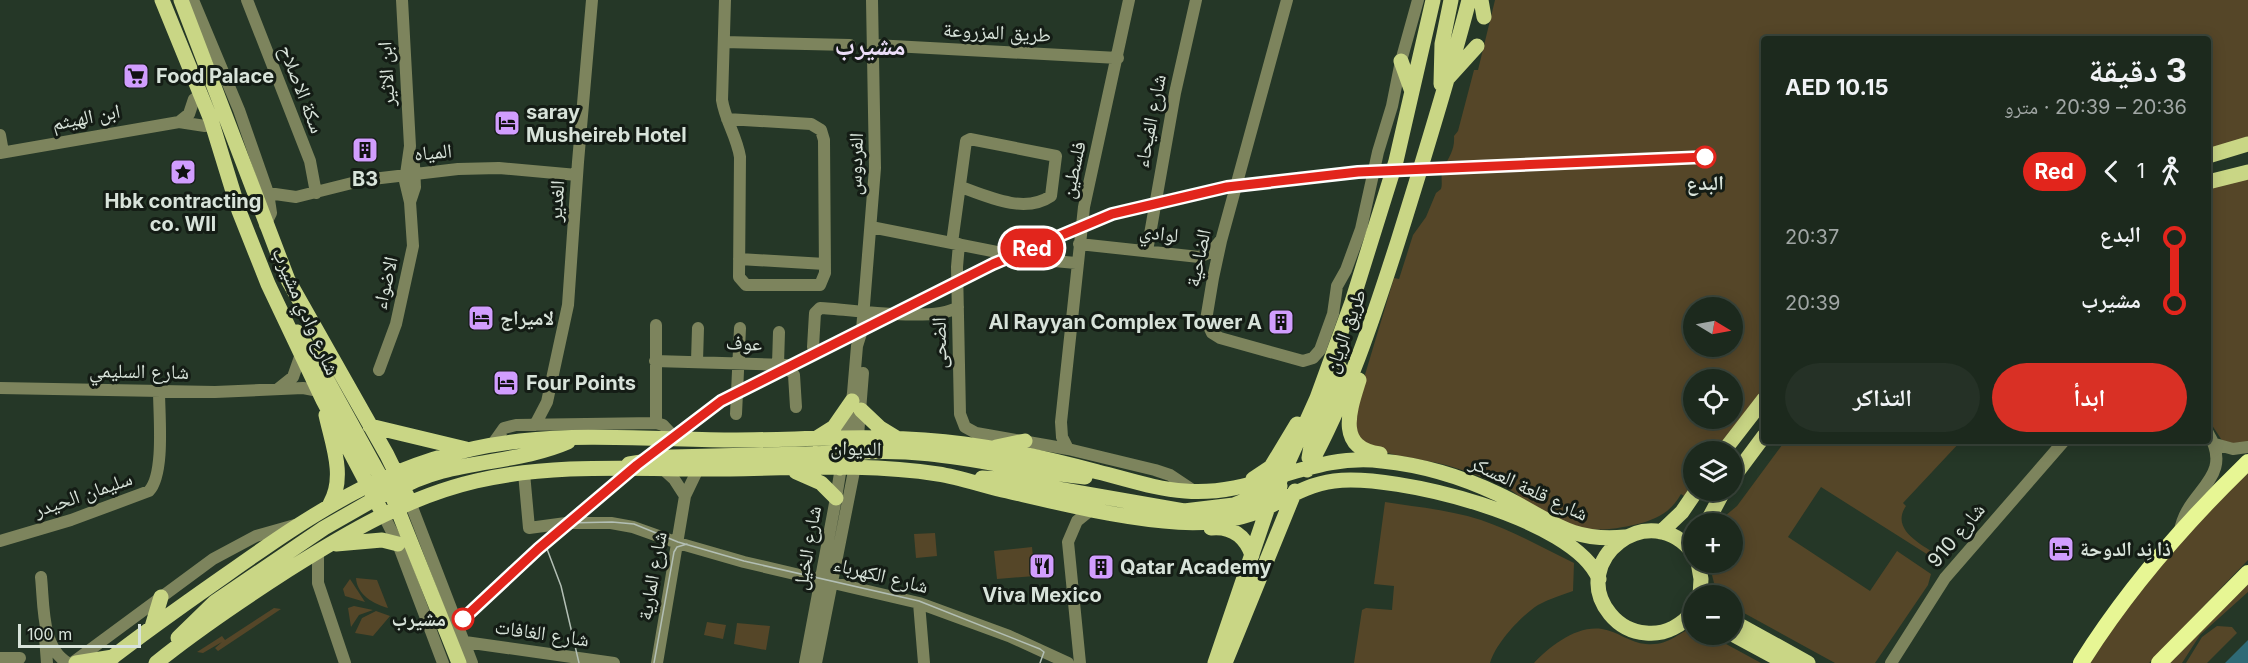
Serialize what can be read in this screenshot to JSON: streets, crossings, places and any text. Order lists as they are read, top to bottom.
{
  "streets": {
    "main road": [
      "شارع وادي مشيرب",
      "طريق الريان",
      "الديوان",
      "شارع قلعة العسكر"
    ],
    "street": [
      "طريق المزروعة",
      "ابن الاثير",
      "سكة الاصلاح",
      "ابن الهيثم",
      "شارع الفيحاء",
      "المياه",
      "الفردوس",
      "فلسطين",
      "الغدير",
      "لوادي",
      "الضاحية",
      "الاضواء",
      "عوف",
      "الضحى",
      "شارع السليمي",
      "سليمان الحيدر",
      "شارع 910",
      "شارع الخيل",
      "شارع الكهرباء",
      "شارع المارية",
      "شارع الغافات"
    ]
  },
  "crossings": [
    ["طريق المزروعة", "الفردوس"],
    ["طريق المزروعة", "فلسطين"],
    ["ابن الاثير", "المياه"],
    ["ابن الاثير", "الاضواء"],
    ["سكة الاصلاح", "المياه"],
    ["ابن الهيثم", "شارع وادي مشيرب"],
    ["شارع الفيحاء", "لوادي"],
    ["المياه", "الغدير"],
    ["المياه", "الاضواء"],
    ["المياه", "شارع وادي مشيرب"],
    ["الفردوس", "الديوان"],
    ["الفردوس", "شارع الخيل"],
    ["فلسطين", "لوادي"],
    ["لوادي", "الضاحية"],
    ["الضاحية", "طريق الريان"],
    ["شارع وادي مشيرب", "شارع السليمي"],
    ["شارع وادي مشيرب", "الديوان"],
    ["شارع وادي مشيرب", "شارع الغافات"],
    ["طريق الريان", "الديوان"],
    ["طريق الريان", "شارع قلعة العسكر"],
    ["شارع السليمي", "سليمان الحيدر"],
    ["الديوان", "شارع قلعة العسكر"],
    ["الديوان", "شارع الخيل"],
    ["الديوان", "شارع الكهرباء"],
    ["الديوان", "شارع المارية"],
    ["شارع الخيل", "شارع الكهرباء"],
    ["شارع الكهرباء", "شارع المارية"]
  ],
  "districts": ["مشيرب"],
  "places": {
    "supermarket": ["Food Palace"],
    "hotel": [
      "saray Musheireb Hotel",
      "لاميراج",
      "Four Points",
      "ذا نِد الدوحة"
    ],
    "building": ["B3", "Al Rayyan Complex Tower A", "Qatar Academy"],
    "other": ["البدع", "مشيرب"],
    "place": ["Hbk contracting co. Wll"],
    "restaurant": ["Viva Mexico"]
  },
  "lines": ["metro line Red"],
  "scale_bar": "100 m",
  "north": "right",
  "page": {
    "on_map": "Red",
    "heading": ["3 دقيقة", "20:36 – 20:39 · مترو", "AED 10.15"],
    "legs": ["1", "Red"],
    "list": [
      {
        "name": "البدع",
        "value": "20:37"
      },
      {
        "name": "مشيرب",
        "value": "20:39"
      }
    ],
    "map_buttons": ["+", "−"],
    "buttons": ["ابدأ", "التذاكر"],
    "scale": "100 m"
  }
}
